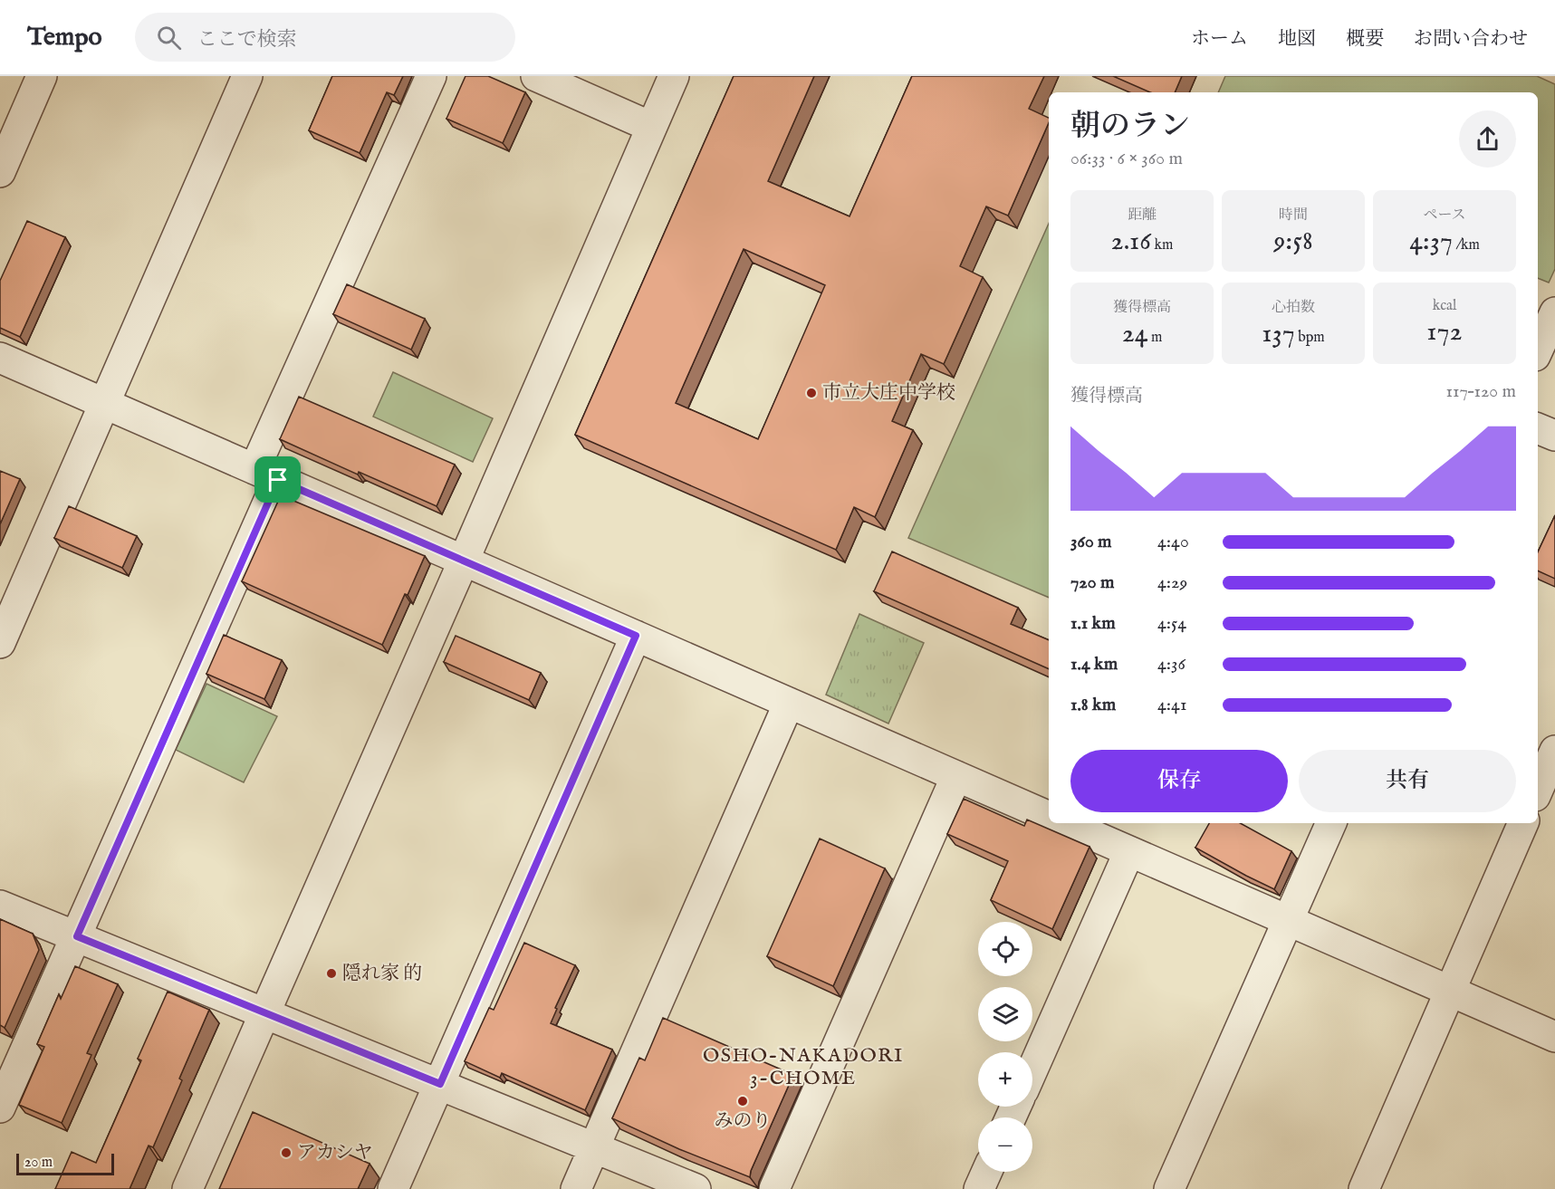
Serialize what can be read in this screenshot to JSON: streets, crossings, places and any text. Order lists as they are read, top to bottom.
{
  "districts": ["OSHO-NAKADORI 3-CHOME"],
  "places": [
    "市立大庄中学校",
    "隠れ家 的",
    "みのり",
    "アカシヤ"
  ],
  "scale_bar": "20 m",
  "page": {
    "header": "Tempo",
    "search": "ここで検索",
    "nav": [
      "ホーム",
      "地図",
      "概要",
      "お問い合わせ"
    ],
    "heading": ["朝のラン", "06:33 · 6 × 360 m"],
    "stats": [
      ["距離", "2.16 km"],
      ["時間", "9:58"],
      ["ペース", "4:37 /km"],
      ["獲得標高", "24 m"],
      ["心拍数", "137 bpm"],
      ["kcal", "172"]
    ],
    "chart": ["獲得標高", "117–120 m"],
    "list": [
      {
        "name": "360 m",
        "note": "4:40"
      },
      {
        "name": "720 m",
        "note": "4:29"
      },
      {
        "name": "1.1 km",
        "note": "4:54"
      },
      {
        "name": "1.4 km",
        "note": "4:36"
      },
      {
        "name": "1.8 km",
        "note": "4:41"
      }
    ],
    "buttons": ["保存", "共有"],
    "map_buttons": ["+", "−"],
    "scale": "20 m"
  }
}
